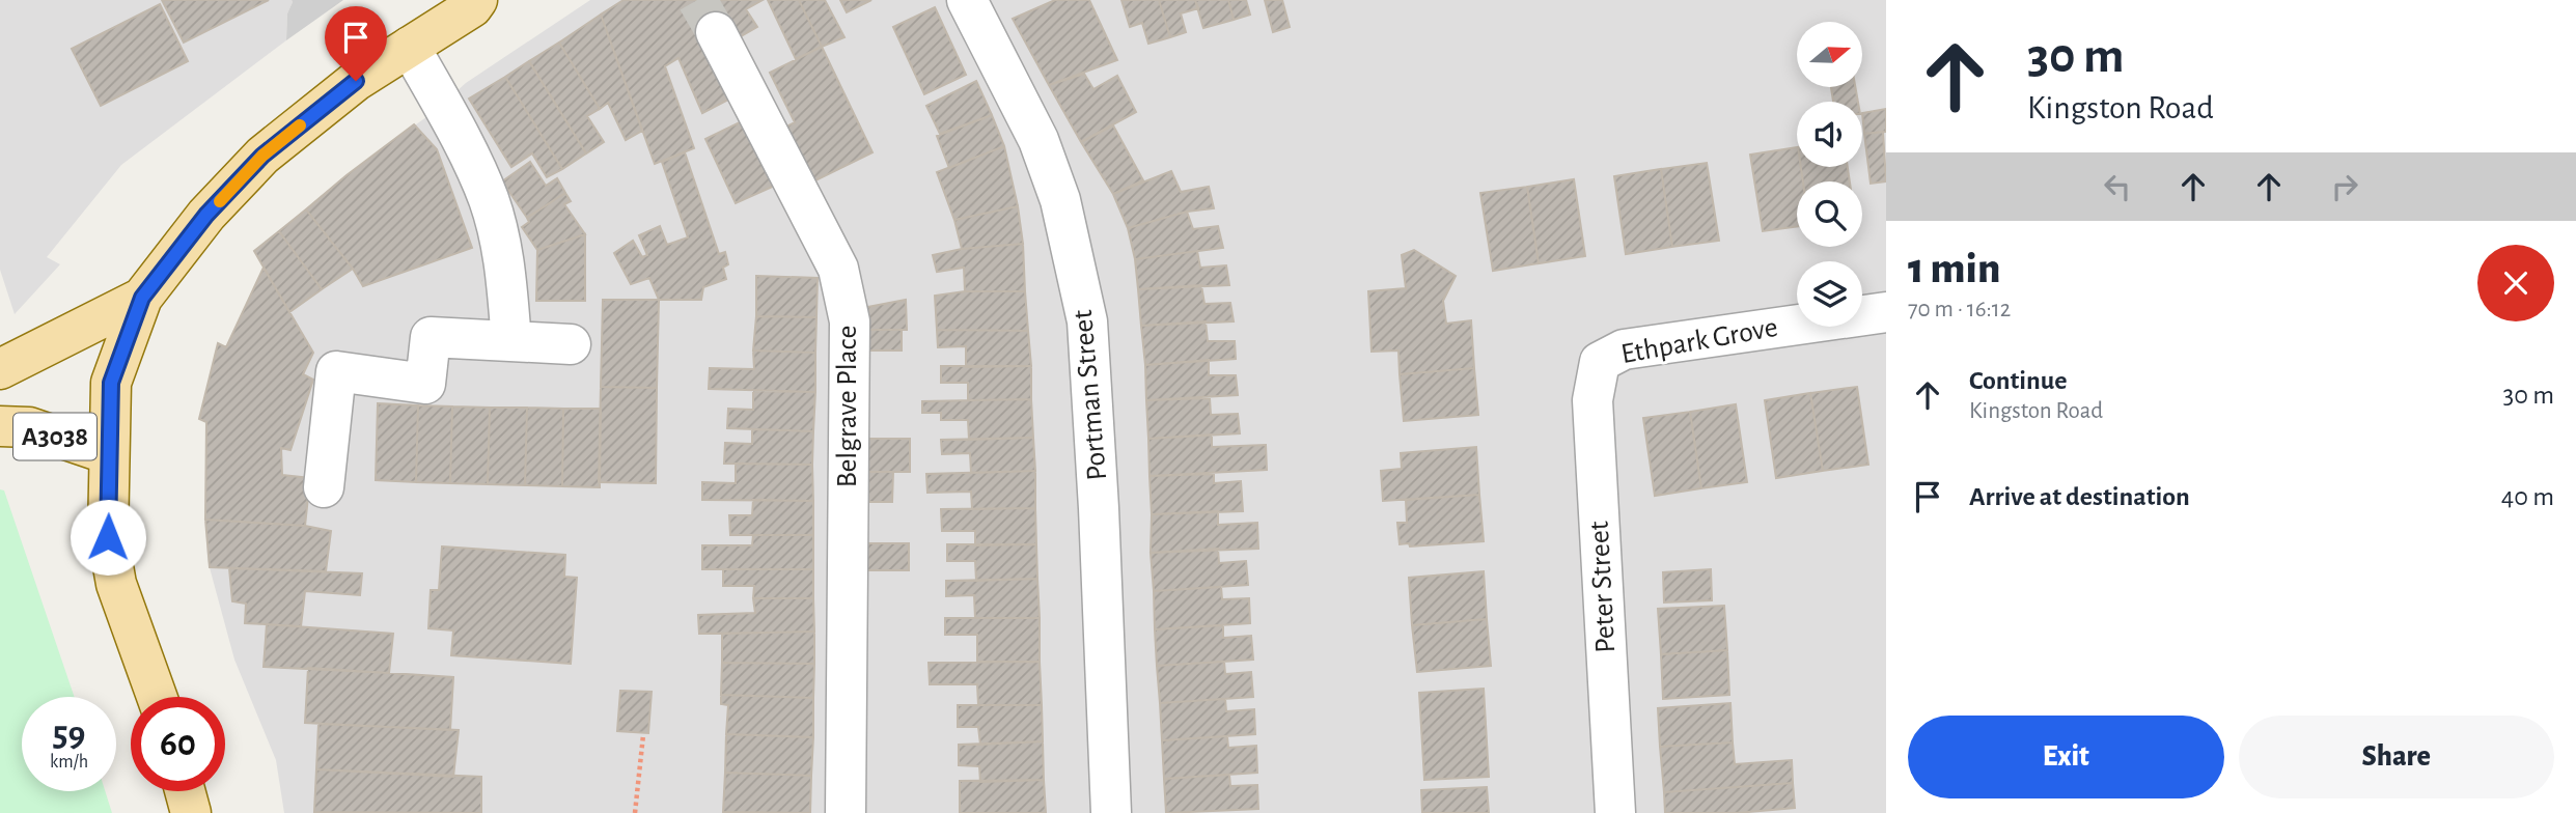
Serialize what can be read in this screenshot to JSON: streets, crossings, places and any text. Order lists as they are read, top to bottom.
{
  "streets": {
    "main road": ["A3038"],
    "street": [
      "Ethpark Grove",
      "Portman Street",
      "Belgrave Place",
      "Peter Street"
    ]
  },
  "crossings": [
    ["Ethpark Grove", "Peter Street"]
  ],
  "north": "right",
  "page": {
    "turn": ["30 m", "Kingston Road"],
    "heading": ["1 min", "70 m · 16:12"],
    "list": [
      {
        "name": "Continue",
        "note": "Kingston Road",
        "value": "30 m"
      },
      {
        "name": "Arrive at destination",
        "value": "40 m"
      }
    ],
    "speed": "59 km/h",
    "limit": "60",
    "buttons": ["Exit", "Share"]
  }
}
